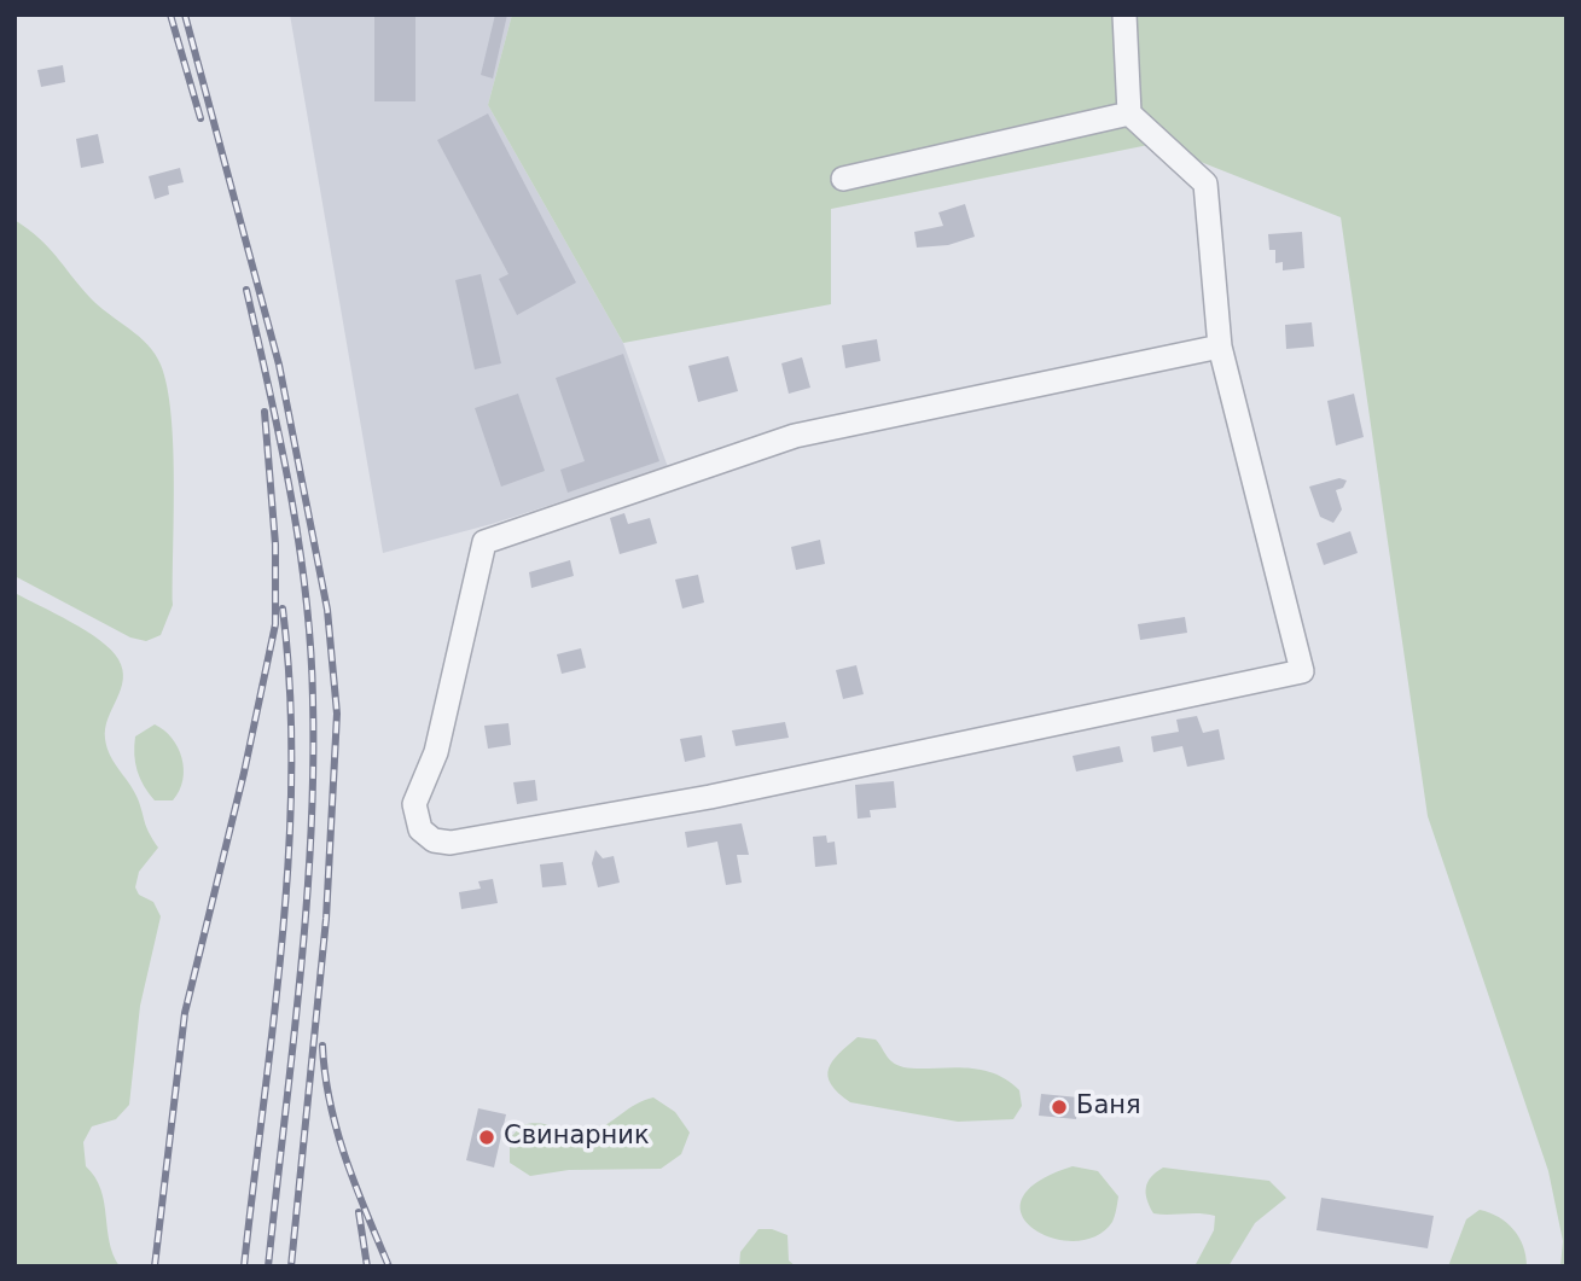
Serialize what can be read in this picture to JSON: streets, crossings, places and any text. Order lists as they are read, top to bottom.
{
  "places": ["Баня", "Свинарник"]
}
